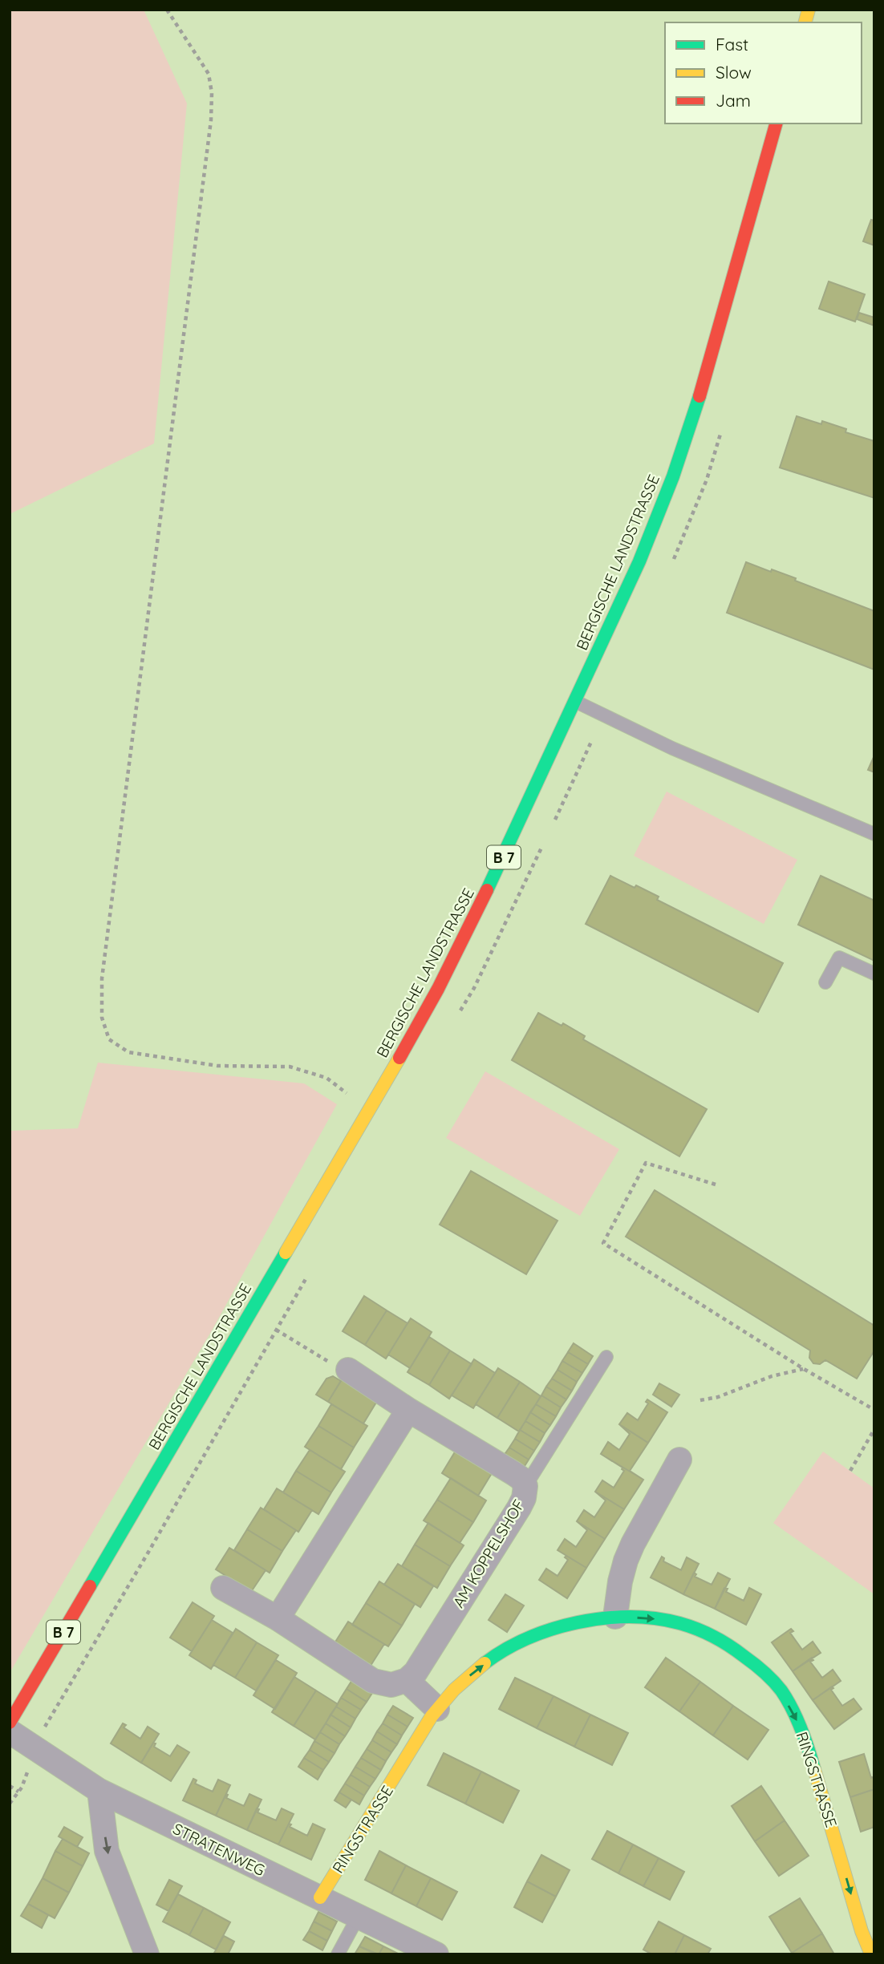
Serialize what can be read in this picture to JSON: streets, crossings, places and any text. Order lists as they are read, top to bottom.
{
  "streets": {
    "main road": ["BERGISCHE LANDSTRASSE", "B 7", "RINGSTRASSE"],
    "street": ["AM KOPPELSHOF", "STRATENWEG"]
  },
  "crossings": [
    ["RINGSTRASSE", "STRATENWEG"]
  ],
  "legend": ["Fast", "Slow", "Jam"]
}
